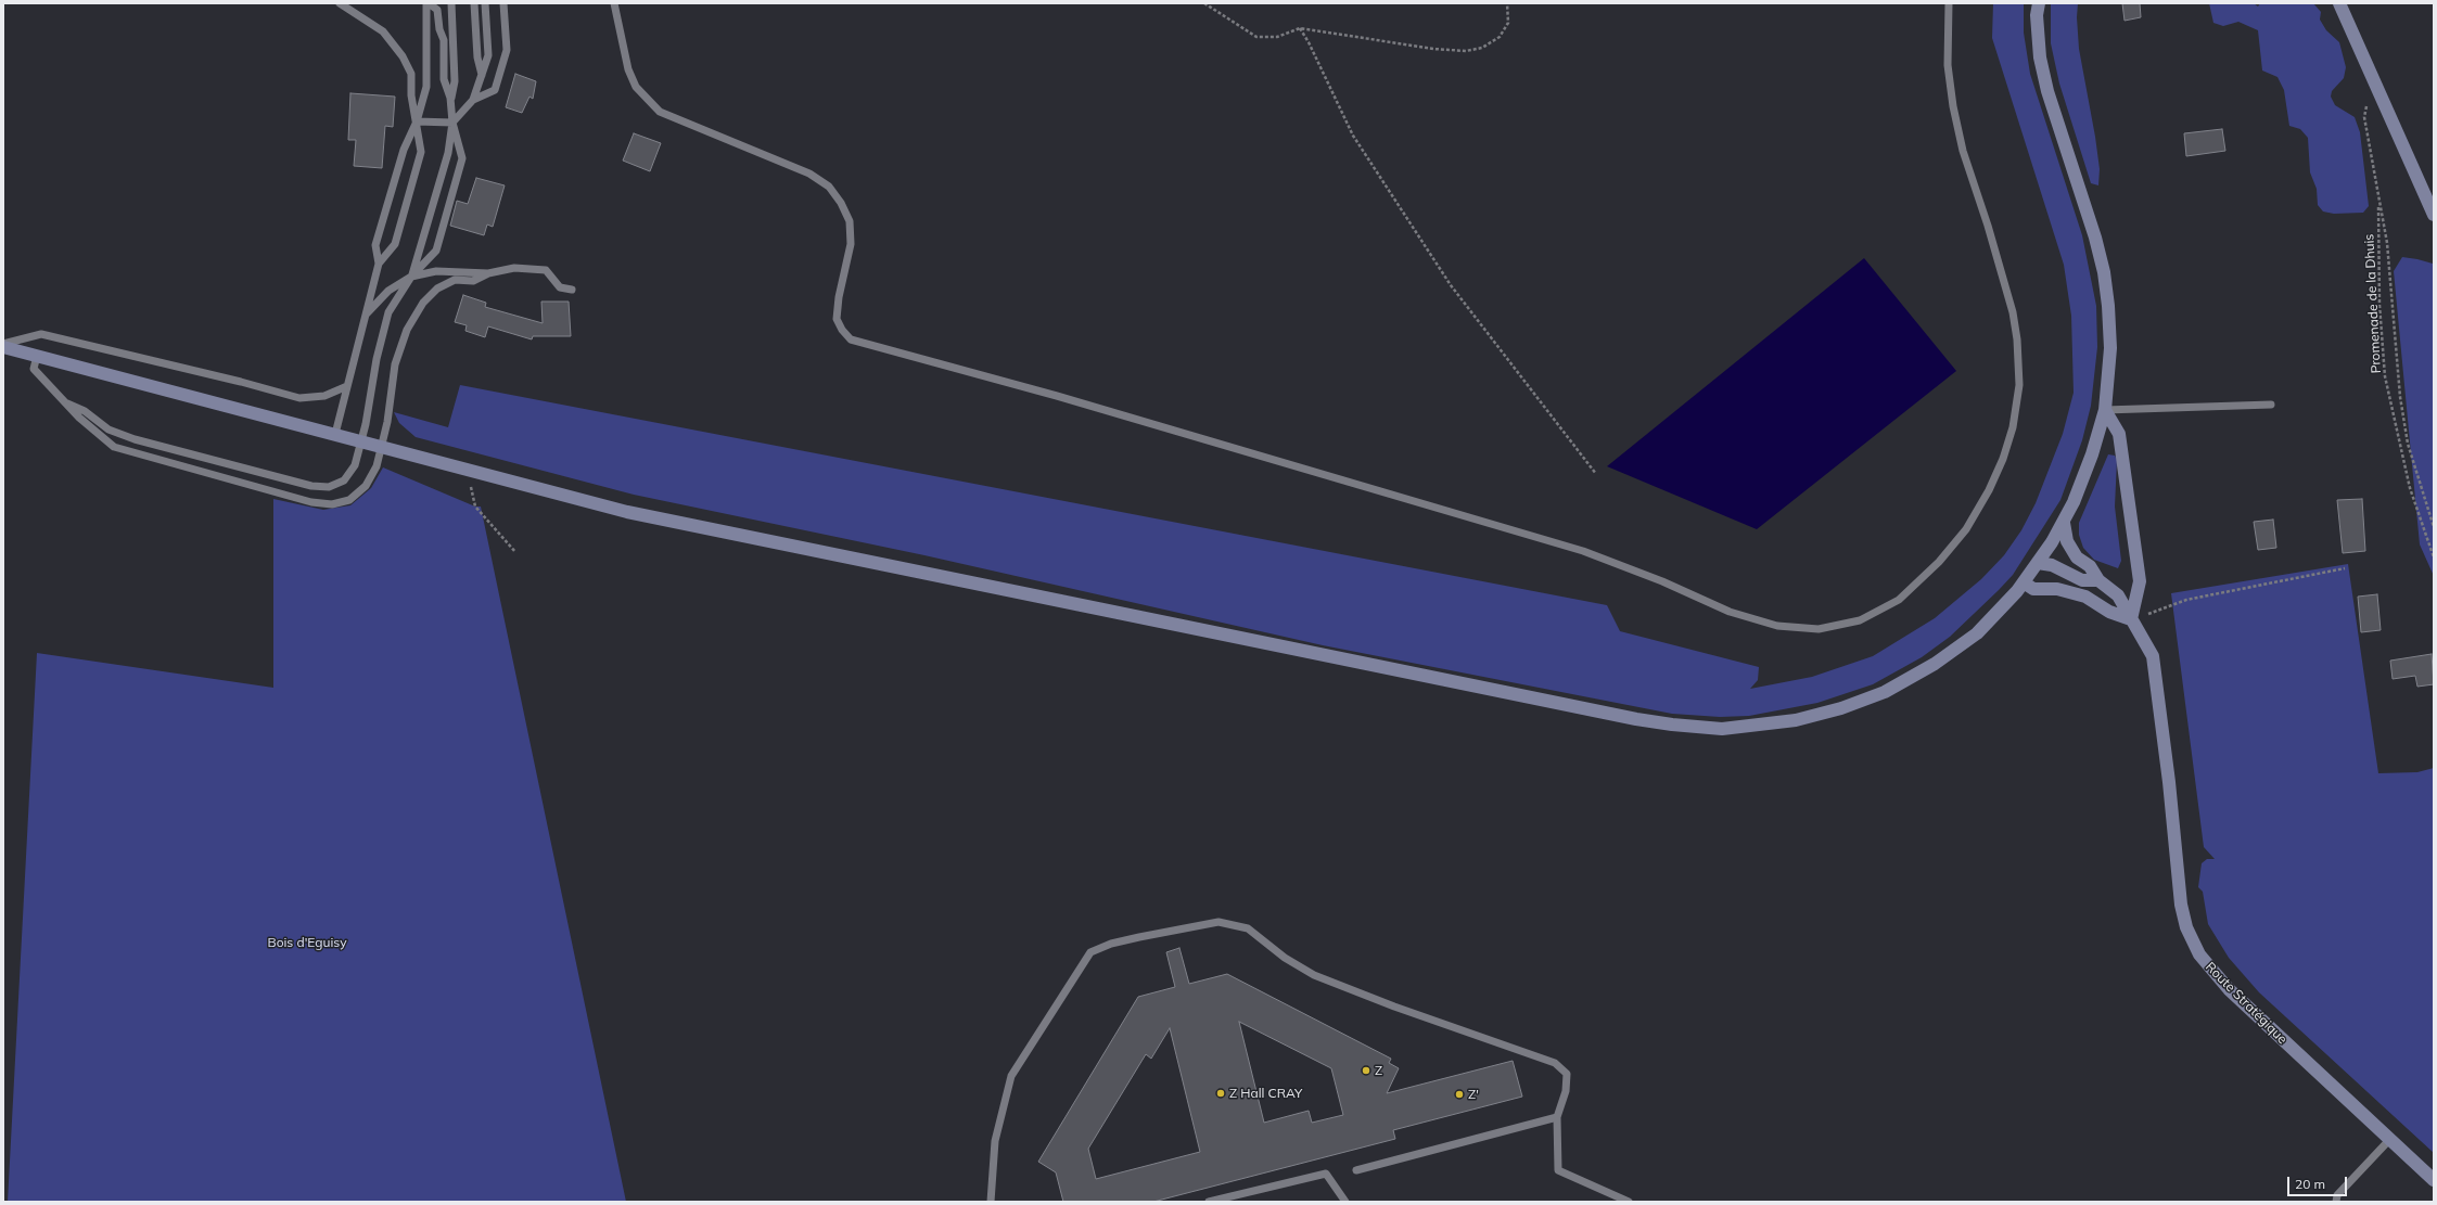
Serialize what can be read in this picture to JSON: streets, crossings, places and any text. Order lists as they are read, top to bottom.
{
  "streets": {
    "main road": ["Route Stratégique"],
    "path": ["Promenade de la Dhuis"]
  },
  "parks": ["Bois d'Eguisy"],
  "places": ["Z", "Z Hall CRAY", "Z'"],
  "scale_bar": "20 m"
}
